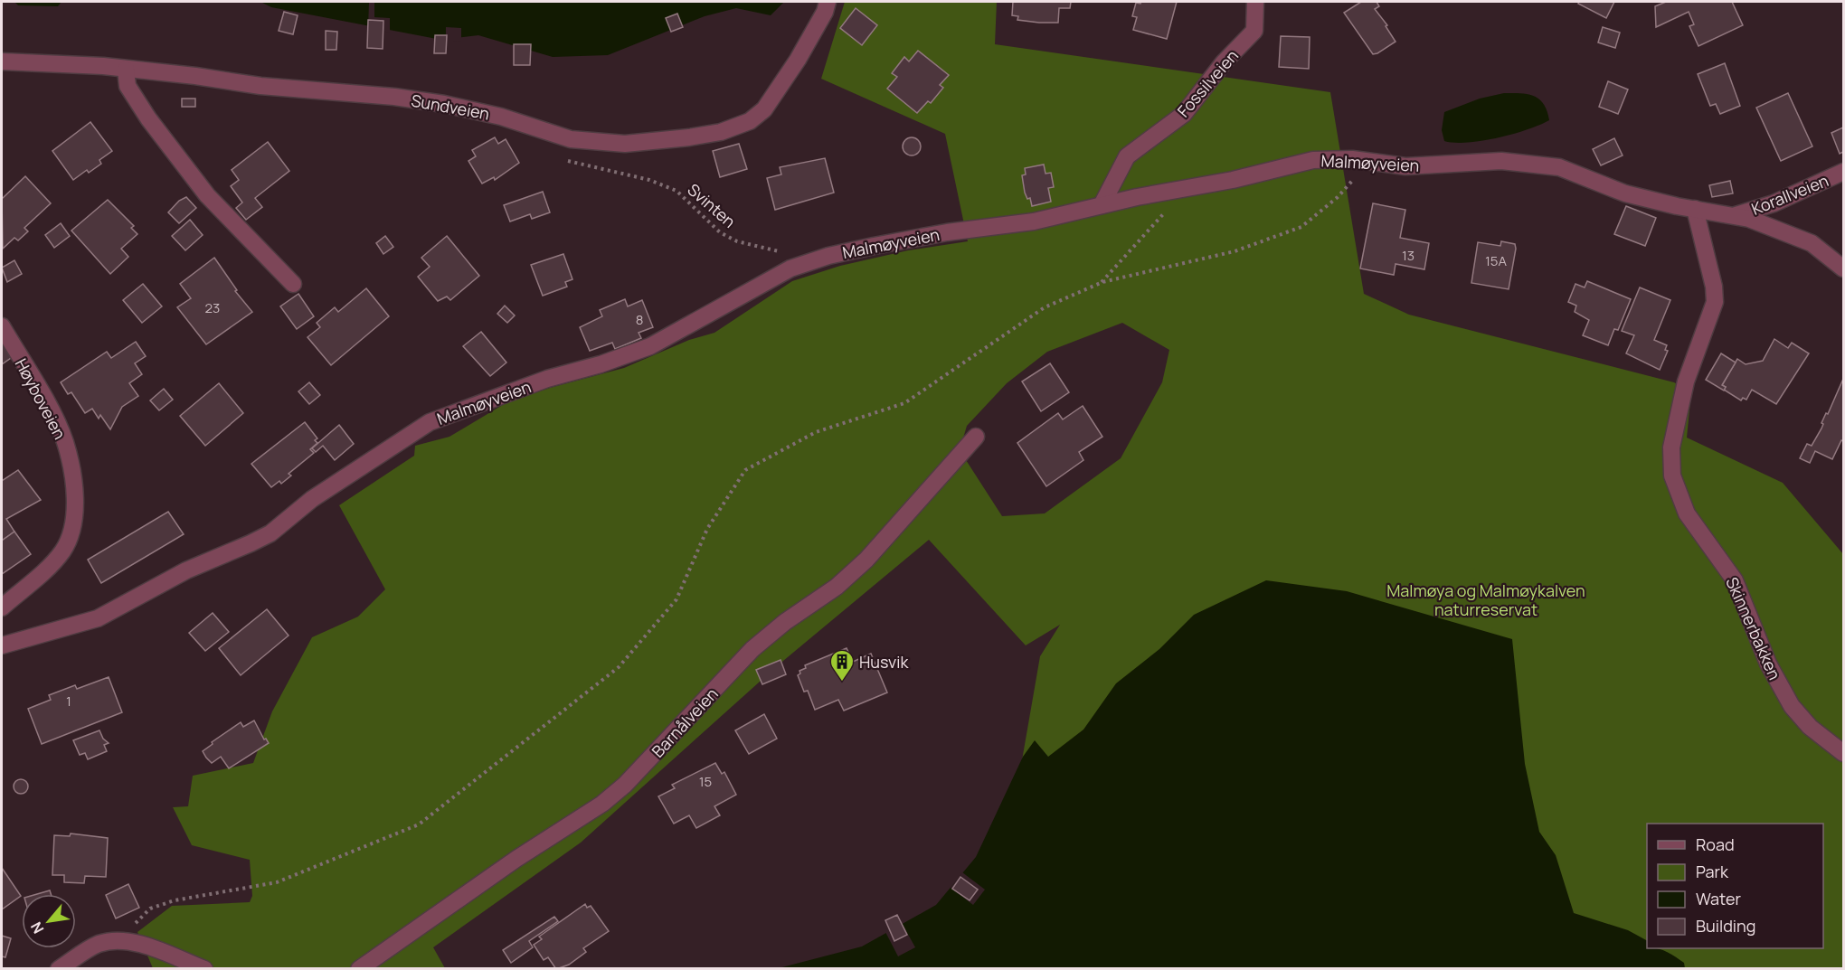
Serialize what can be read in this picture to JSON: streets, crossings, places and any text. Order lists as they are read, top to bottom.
{
  "streets": {
    "street": [
      "Fossilveien",
      "Sundveien",
      "Malmøyveien",
      "Korallveien",
      "Høyboveien",
      "Skinnerbakken",
      "Barnålveien"
    ],
    "path": ["Svinten"]
  },
  "crossings": [
    ["Fossilveien", "Malmøyveien"],
    ["Malmøyveien", "Korallveien"],
    ["Malmøyveien", "Skinnerbakken"]
  ],
  "parks": ["Malmøya og Malmøykalven naturreservat"],
  "places": {
    "building": ["Husvik"]
  },
  "house_numbers": [
    "13",
    "15A",
    "23",
    "8",
    "1",
    "15"
  ],
  "legend": [
    "Road",
    "Park",
    "Water",
    "Building"
  ],
  "north": "bottom left"
}
